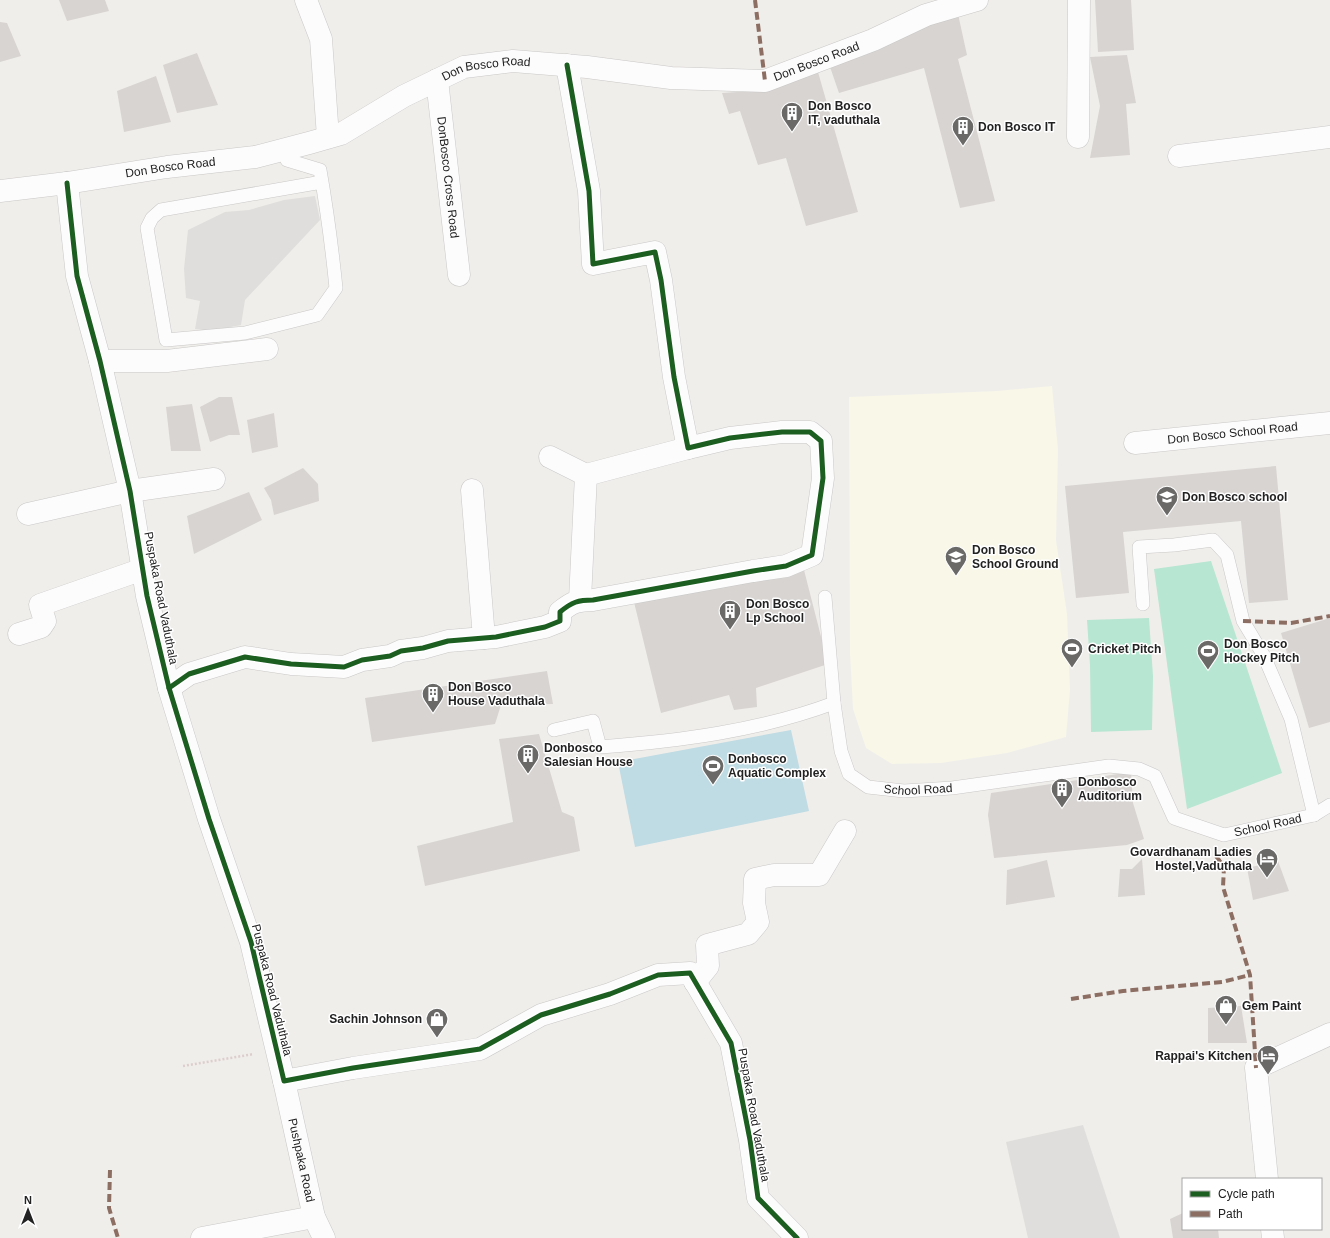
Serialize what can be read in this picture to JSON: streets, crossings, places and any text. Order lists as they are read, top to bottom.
{
  "streets": {
    "street": [
      "Don Bosco Road",
      "DonBosco Cross Road",
      "Don Bosco School Road",
      "Puspaka Road Vaduthala",
      "Pushpaka Road"
    ],
    "lane": ["School Road"]
  },
  "crossings": [
    ["Don Bosco Road", "DonBosco Cross Road"],
    ["Don Bosco Road", "Puspaka Road Vaduthala"],
    ["Puspaka Road Vaduthala", "Pushpaka Road"]
  ],
  "places": {
    "building": [
      "Don Bosco IT, vaduthala",
      "Don Bosco IT",
      "Don Bosco Lp School",
      "Don Bosco House Vaduthala",
      "Donbosco Salesian House",
      "Donbosco Auditorium"
    ],
    "school or university": ["Don Bosco school", "Don Bosco School Ground"],
    "sports": ["Cricket Pitch", "Don Bosco Hockey Pitch", "Donbosco Aquatic Complex"],
    "hotel": ["Govardhanam Ladies Hostel,Vaduthala", "Rappai's Kitchen"],
    "shop": ["Gem Paint", "Sachin Johnson"]
  },
  "legend": ["Cycle path", "Path"],
  "north": "top"
}
